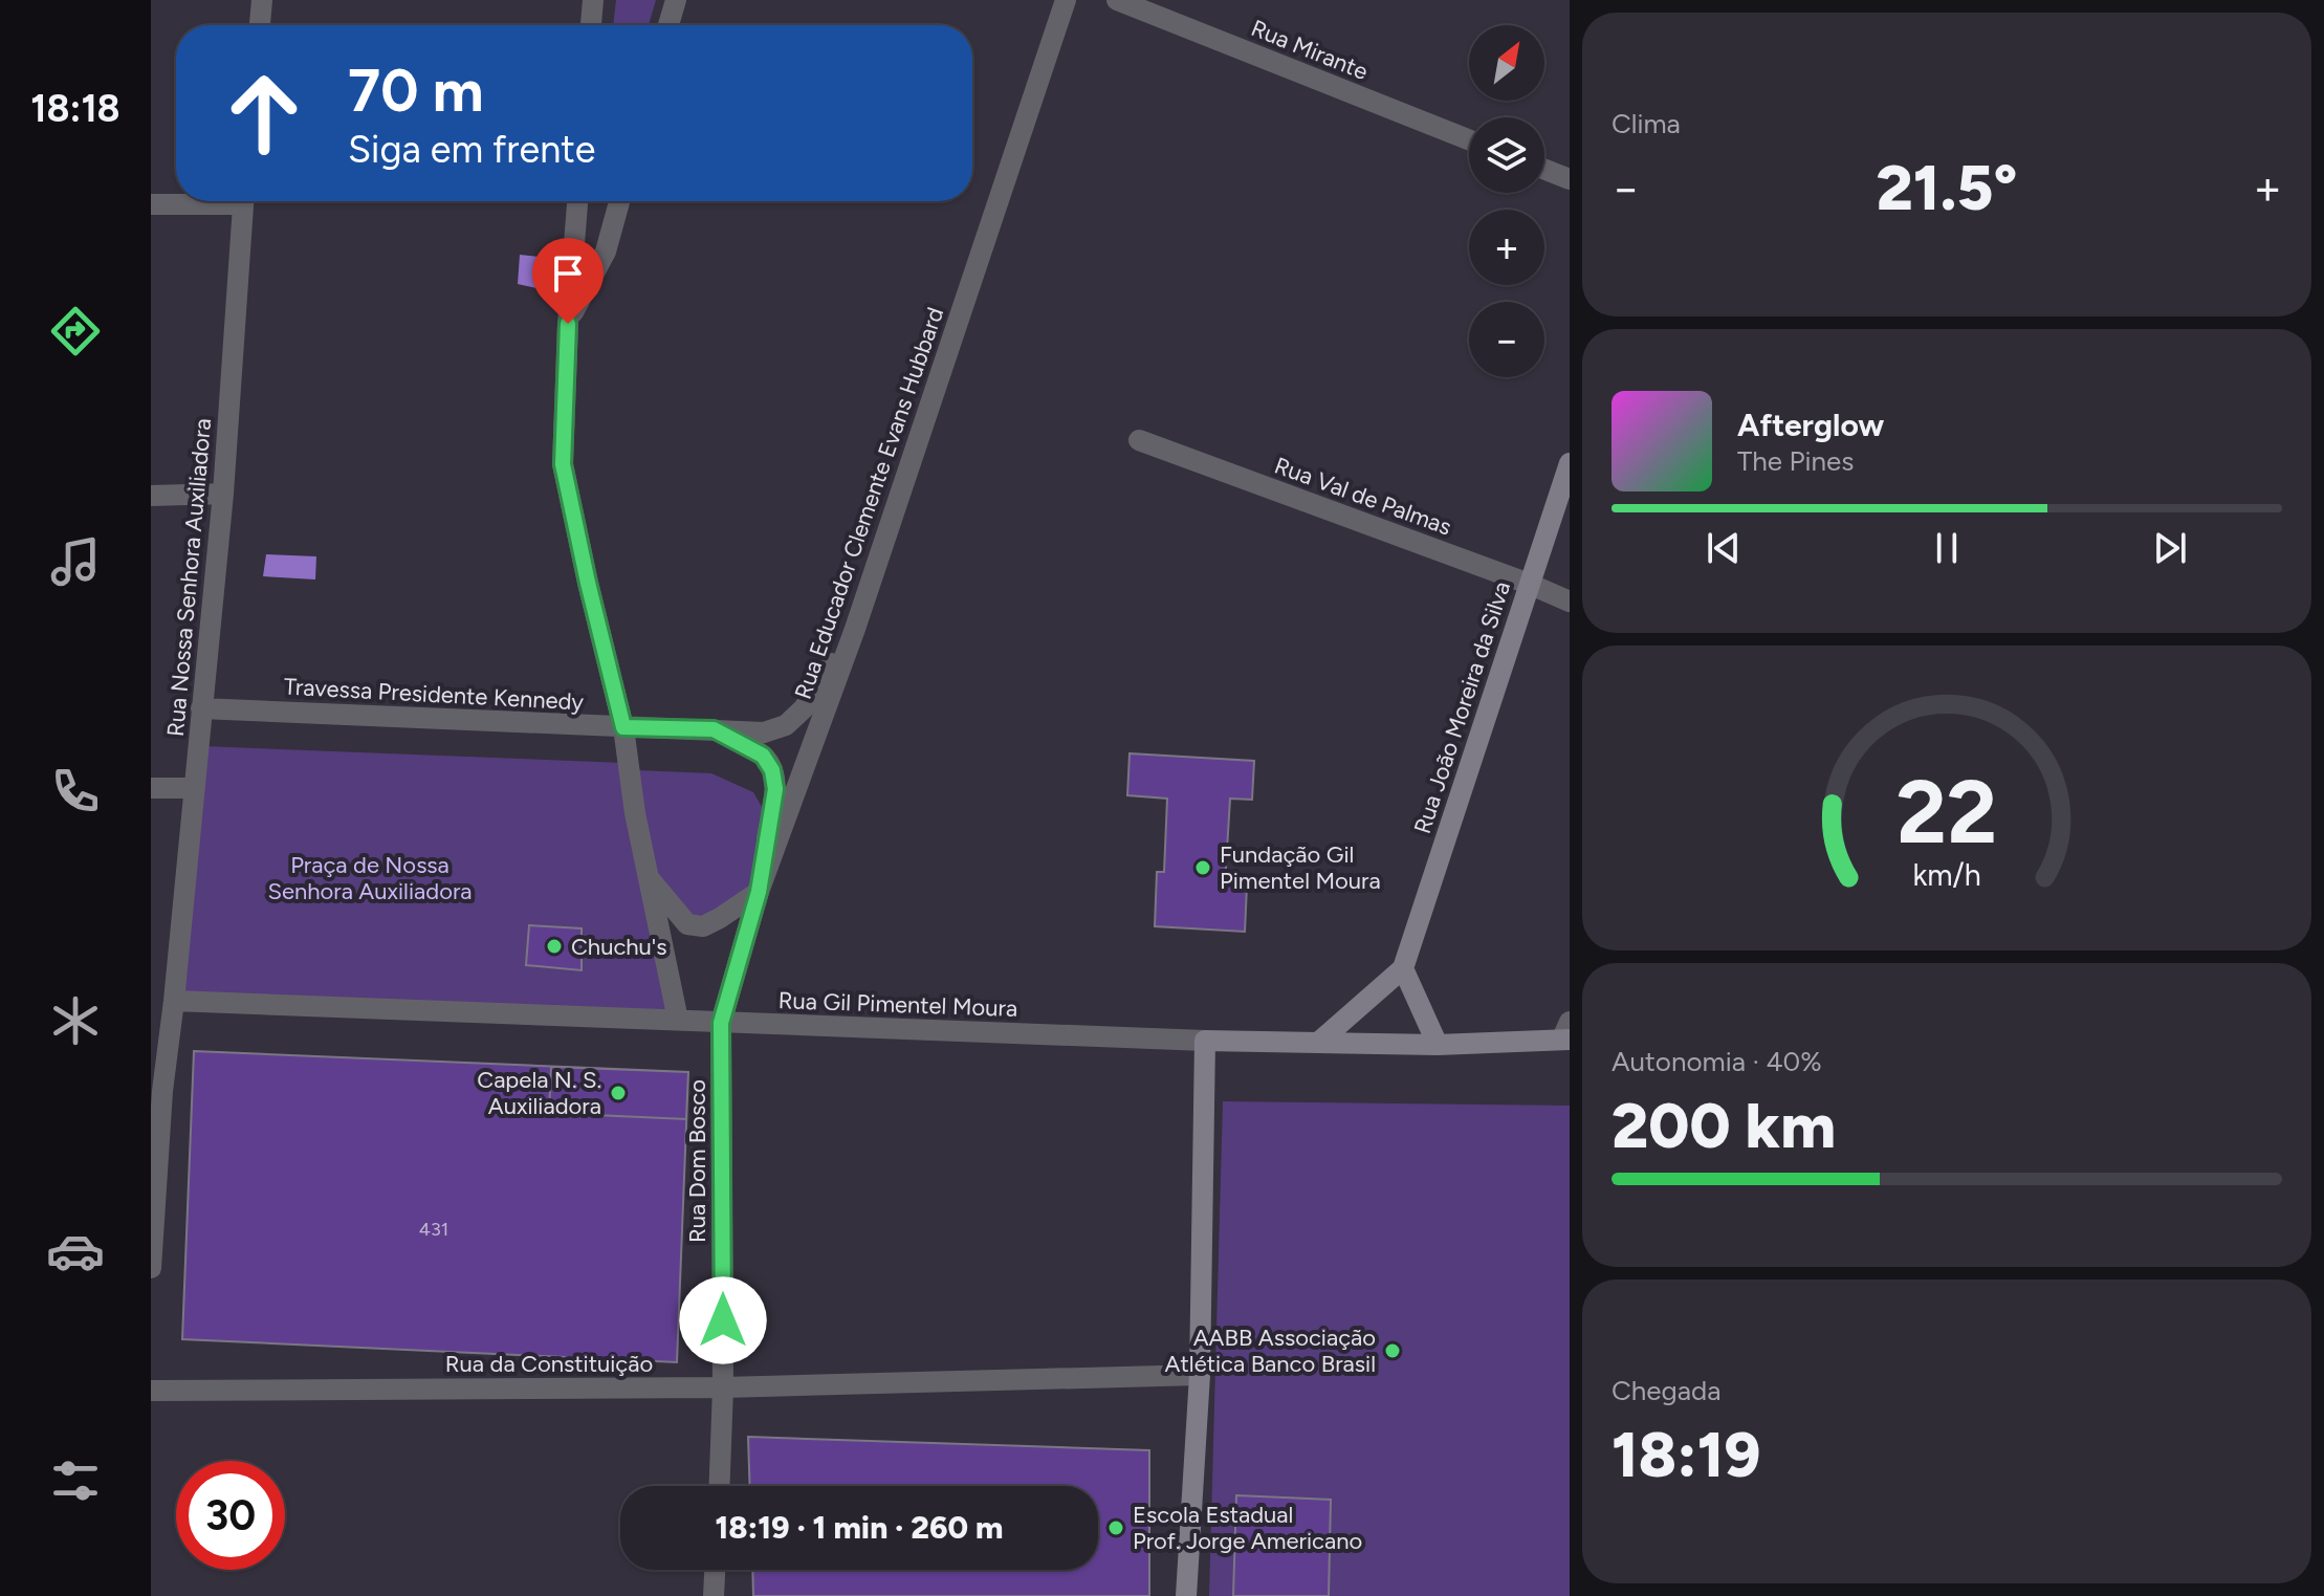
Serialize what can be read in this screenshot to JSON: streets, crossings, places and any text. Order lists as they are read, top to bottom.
{
  "streets": {
    "main road": ["Rua João Moreira da Silva", "Rua Gil Pimentel Moura"],
    "street": [
      "Rua Mirante",
      "Rua Val de Palmas",
      "Rua Educador Clemente Evans Hubbard",
      "Rua Nossa Senhora Auxiliadora",
      "Travessa Presidente Kennedy",
      "Rua Dom Bosco",
      "Rua da Constituição"
    ]
  },
  "crossings": [
    ["Rua Val de Palmas", "Rua João Moreira da Silva"],
    ["Rua Educador Clemente Evans Hubbard", "Travessa Presidente Kennedy"],
    ["Rua Educador Clemente Evans Hubbard", "Rua Gil Pimentel Moura"],
    ["Rua Educador Clemente Evans Hubbard", "Rua Dom Bosco"],
    ["Rua Nossa Senhora Auxiliadora", "Travessa Presidente Kennedy"],
    ["Rua Nossa Senhora Auxiliadora", "Rua Gil Pimentel Moura"],
    ["Rua Gil Pimentel Moura", "Rua Dom Bosco"],
    ["Rua Dom Bosco", "Rua da Constituição"]
  ],
  "parks": ["Praça de Nossa Senhora Auxiliadora"],
  "places": [
    "Fundação Gil Pimentel Moura",
    "Chuchu's",
    "Capela N. S. Auxiliadora",
    "AABB Associação Atlética Banco Brasil",
    "Escola Estadual Prof. Jorge Americano"
  ],
  "house_numbers": ["431"],
  "north": "top right",
  "page": {
    "tabs": "18:18",
    "tile": [
      "Clima",
      ["Autonomia · 40%", "200 km"],
      ["Chegada", "18:19"]
    ],
    "map_buttons": ["+", "−"],
    "turn": ["70 m", "Siga em frente"],
    "heat": ["−", "21.5°", "+"],
    "song": ["Afterglow", "The Pines"],
    "limit": "30",
    "trip": "18:19 · 1 min · 260 m",
    "gauge": ["22", "km/h"]
  }
}
